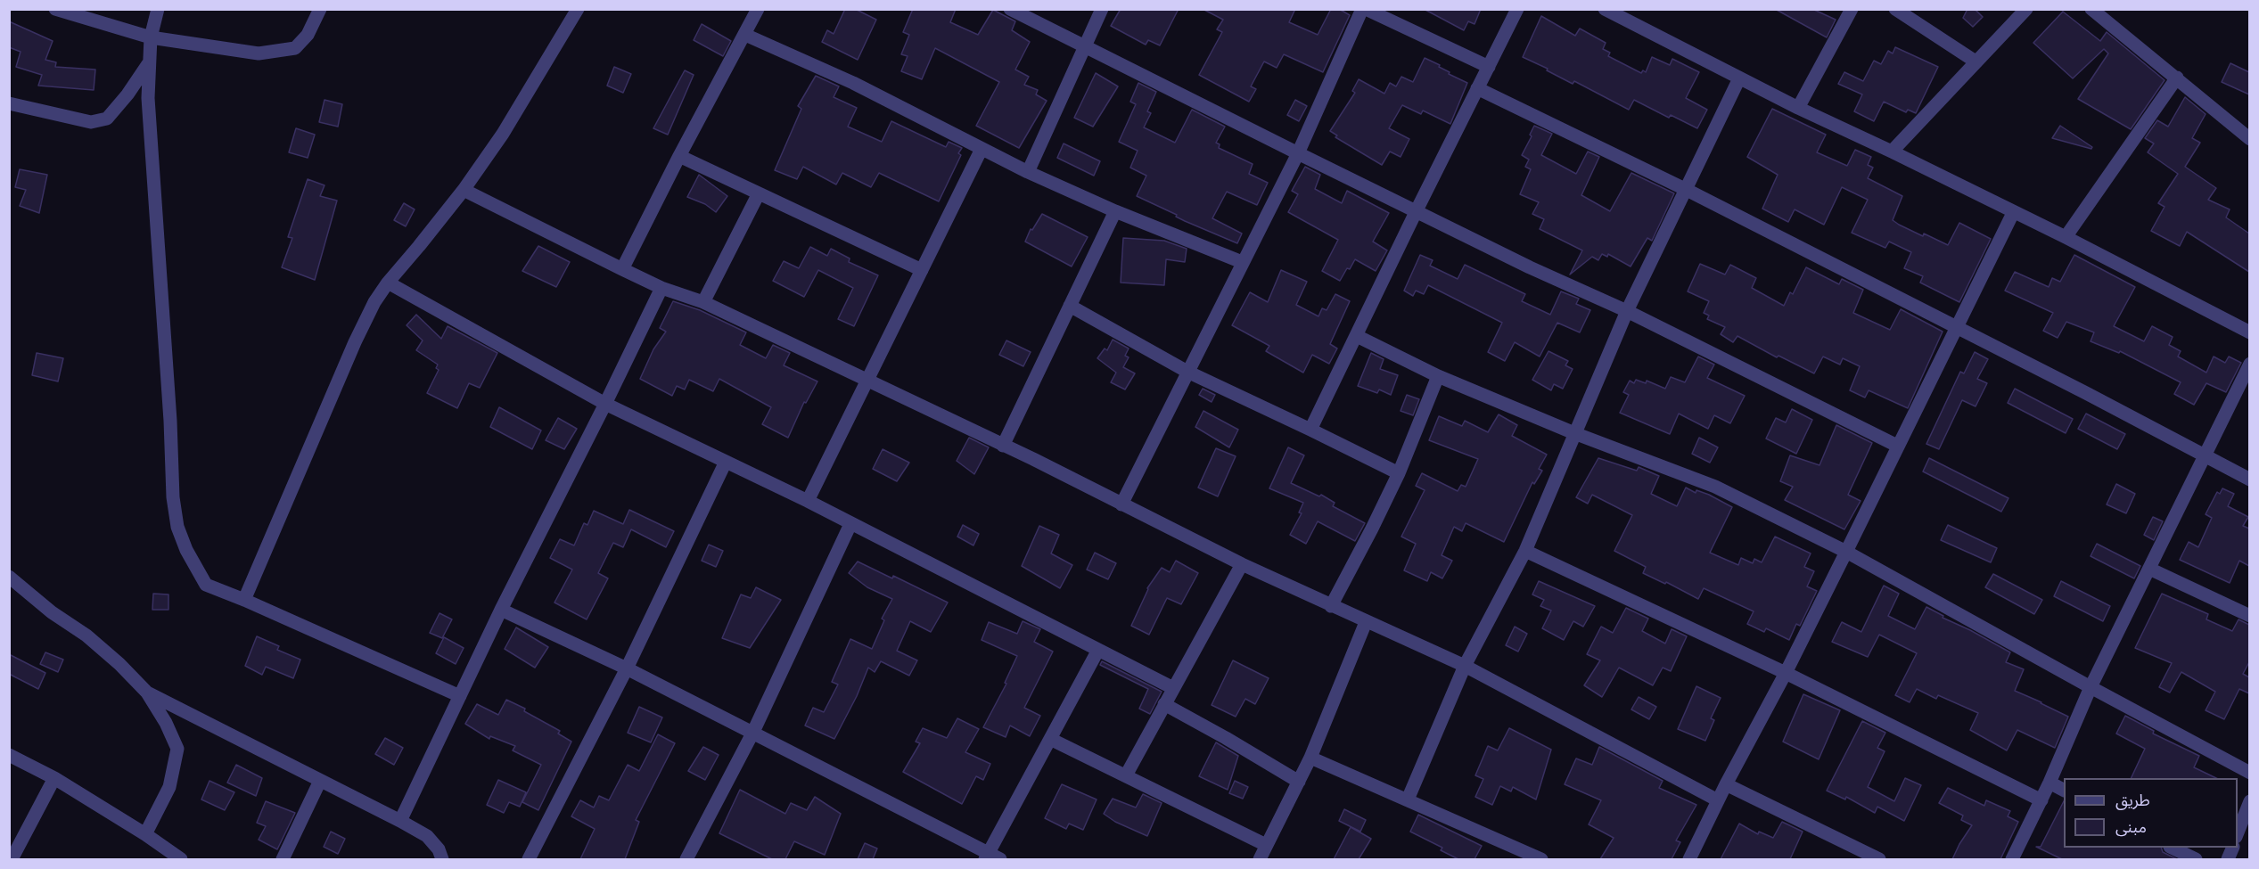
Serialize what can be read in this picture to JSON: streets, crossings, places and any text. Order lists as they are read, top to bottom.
{
  "legend": ["طريق", "مبنى"]
}
